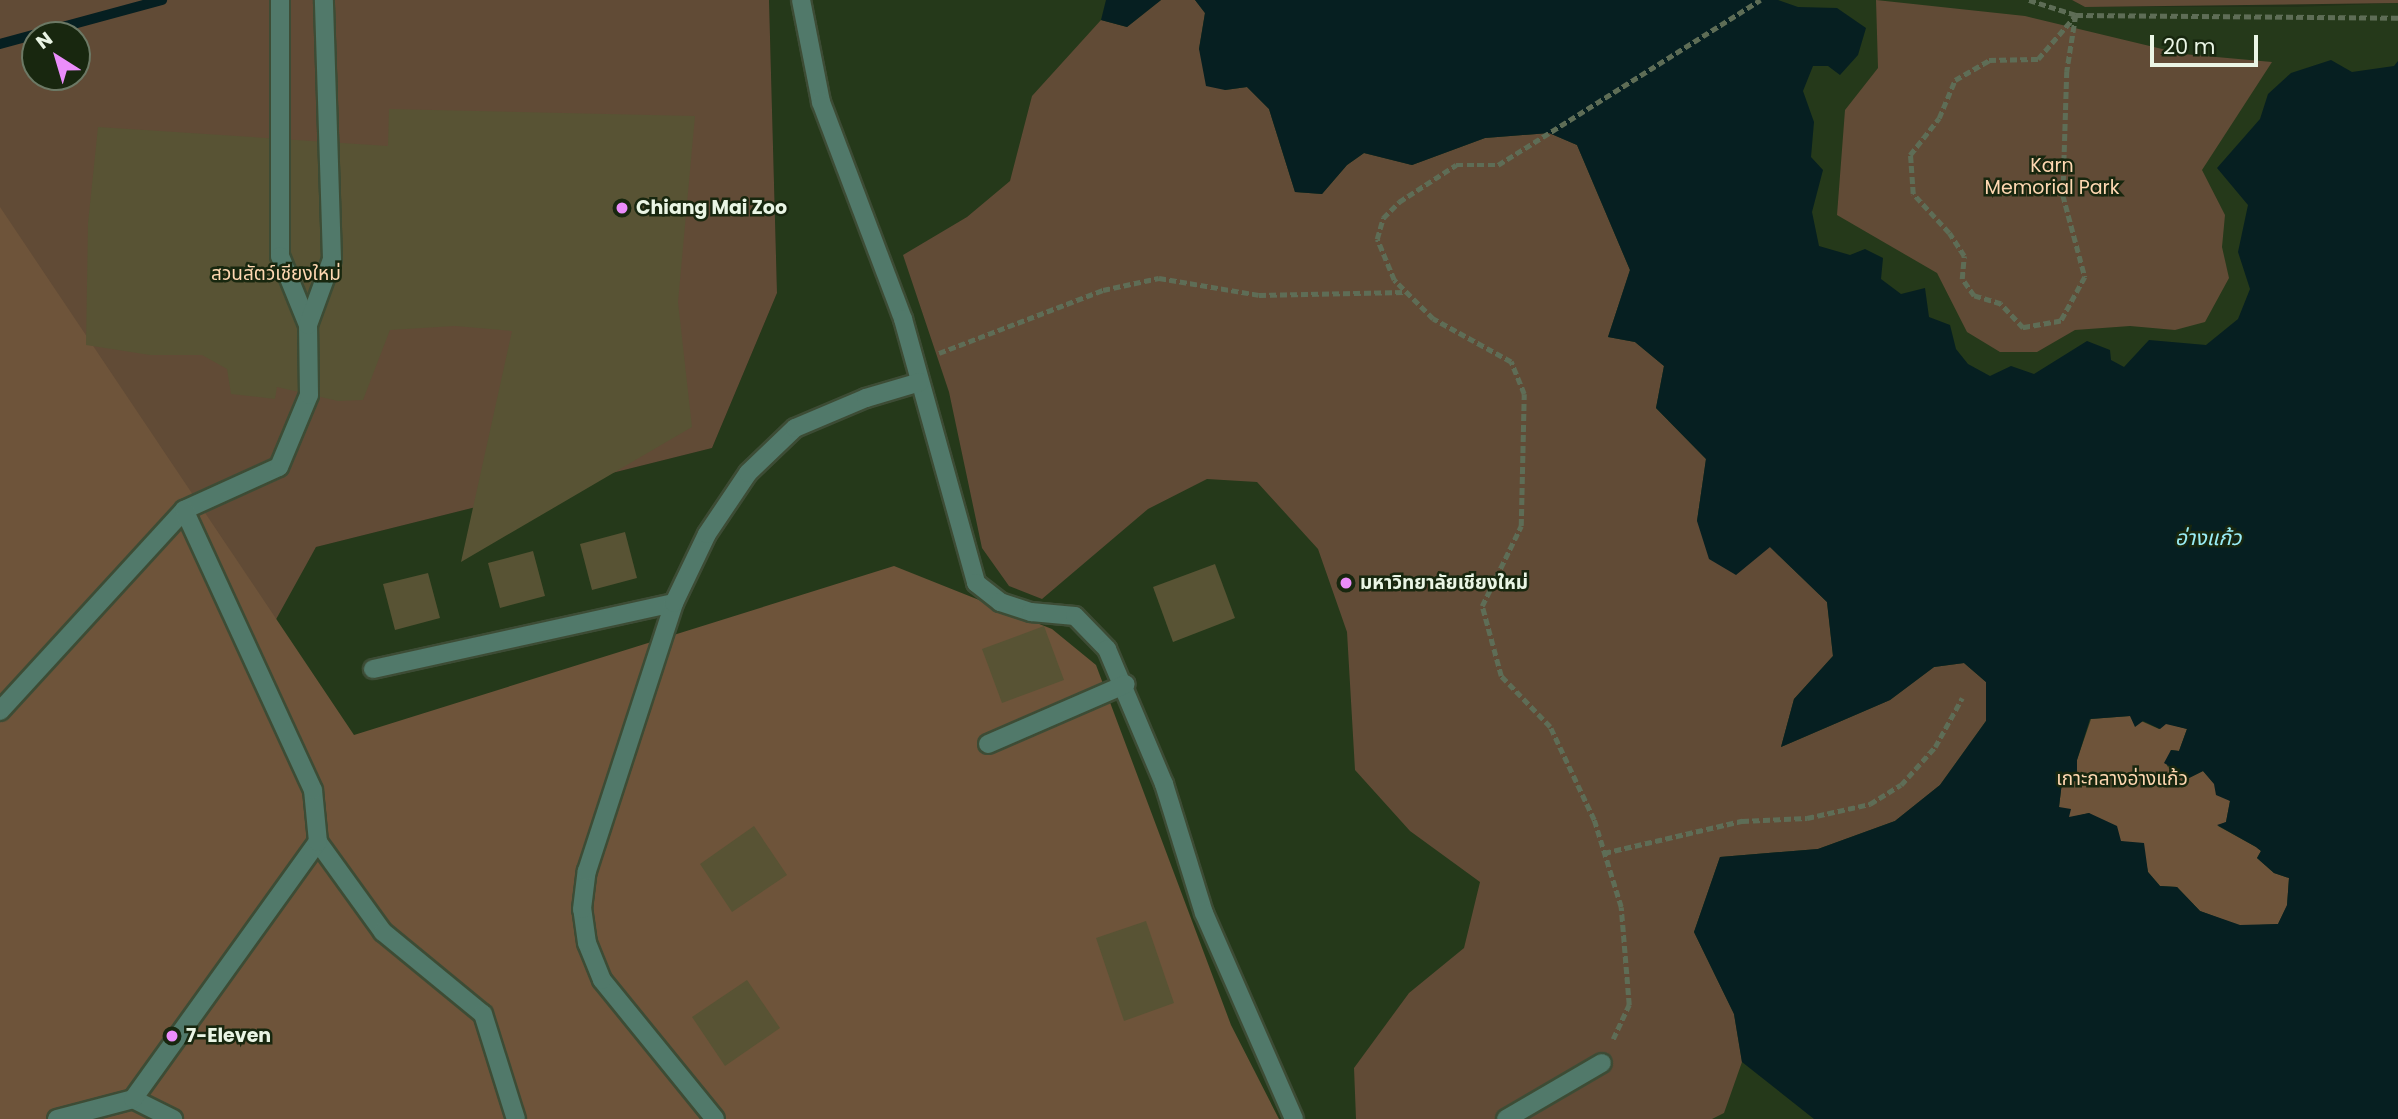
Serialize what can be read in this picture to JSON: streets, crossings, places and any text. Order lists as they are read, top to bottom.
{
  "water": ["อ่างแก้ว"],
  "parks": ["Karn Memorial Park", "สวนสัตว์เชียงใหม่", "เกาะกลางอ่างแก้ว"],
  "places": ["Chiang Mai Zoo", "มหาวิทยาลัยเชียงใหม่", "7-Eleven"],
  "scale_bar": "20 m",
  "north": "top left"
}
